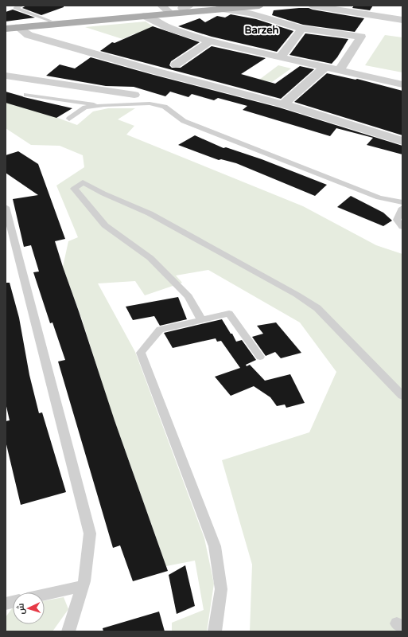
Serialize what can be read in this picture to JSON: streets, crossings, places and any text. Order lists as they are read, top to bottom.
{
  "districts": ["Barzeh"],
  "north": "left"
}
